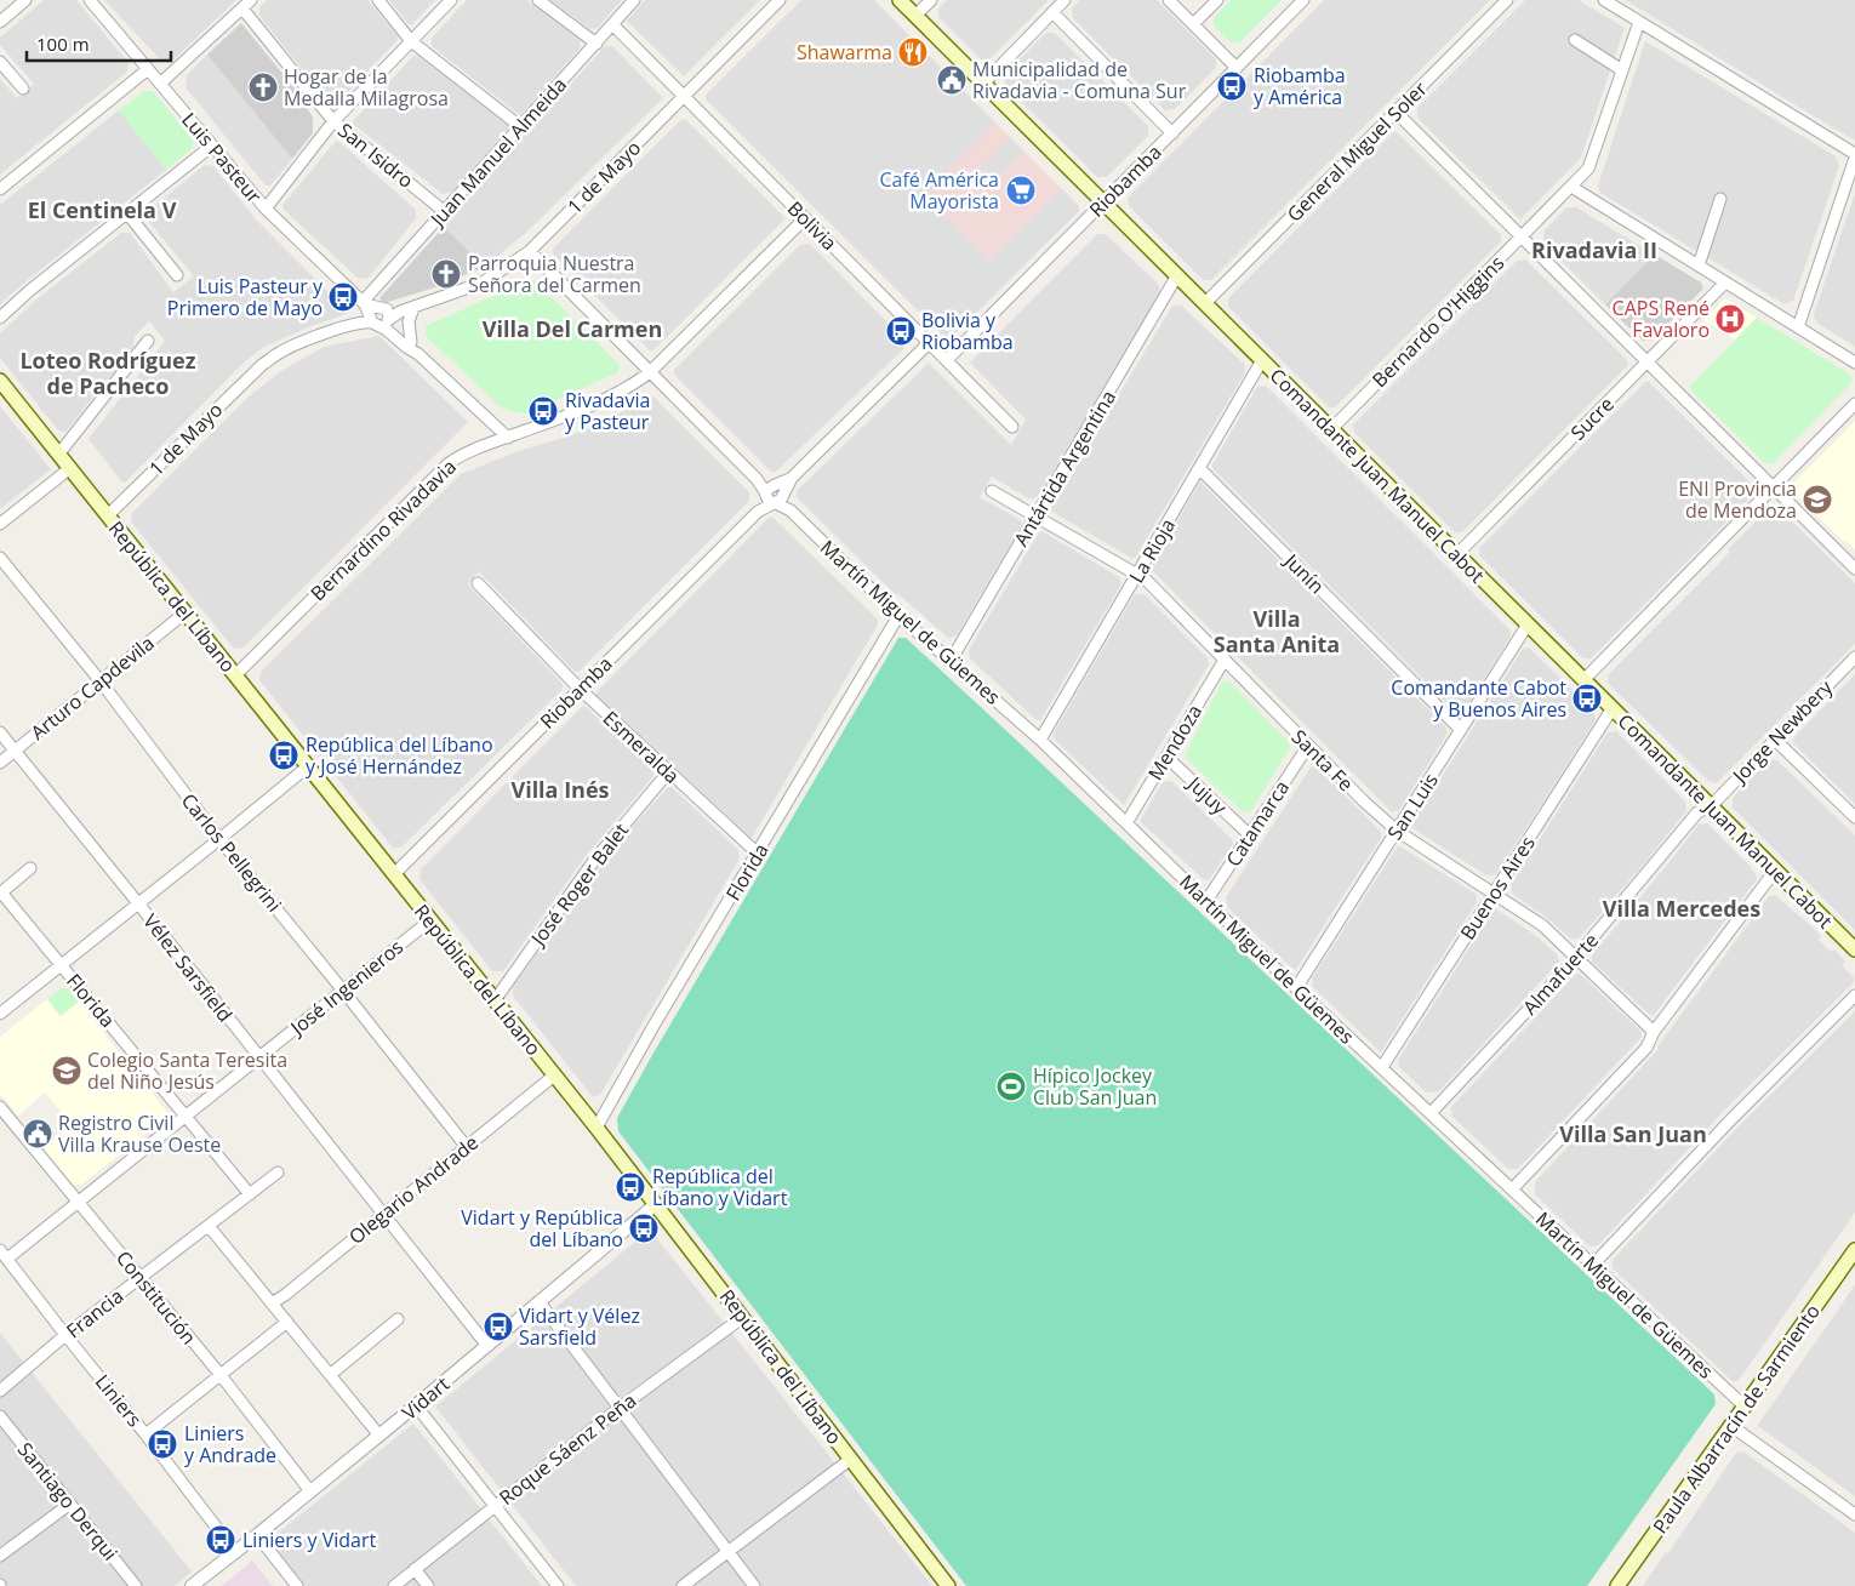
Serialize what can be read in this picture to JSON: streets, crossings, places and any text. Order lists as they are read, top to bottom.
{
  "streets": {
    "main road": ["Comandante Juan Manuel Cabot", "República del Líbano", "Paula Albarracín de Sarmiento"],
    "street": [
      "Juan Manuel Almeida",
      "General Miguel Soler",
      "San Isidro",
      "Luis Pasteur",
      "1 de Mayo",
      "Riobamba",
      "Bolivia",
      "Bernardo O'Higgins",
      "Sucre",
      "Antártida Argentina",
      "Bernardino Rivadavia",
      "La Rioja",
      "Junín",
      "Martín Miguel de Güemes",
      "Arturo Capdevila",
      "Jorge Newbery",
      "Mendoza",
      "Esmeralda",
      "Santa Fe",
      "Jujuy",
      "San Luis",
      "Catamarca",
      "Carlos Pellegrini",
      "Florida",
      "José Roger Balet",
      "Buenos Aires",
      "Vélez Sarsfield",
      "Almafuerte",
      "José Ingenieros",
      "Olegario Andrade",
      "Constitución",
      "Francia",
      "Vidart",
      "Liniers",
      "Roque Sáenz Peña",
      "Santiago Derqui"
    ]
  },
  "crossings": [
    ["Juan Manuel Almeida", "San Isidro"],
    ["Juan Manuel Almeida", "Luis Pasteur"],
    ["Juan Manuel Almeida", "1 de Mayo"],
    ["Juan Manuel Almeida", "Bolivia"],
    ["General Miguel Soler", "Comandante Juan Manuel Cabot"],
    ["Luis Pasteur", "1 de Mayo"],
    ["Luis Pasteur", "Bernardino Rivadavia"],
    ["1 de Mayo", "Bolivia"],
    ["1 de Mayo", "República del Líbano"],
    ["1 de Mayo", "Martín Miguel de Güemes"],
    ["Riobamba", "Bolivia"],
    ["Riobamba", "Comandante Juan Manuel Cabot"],
    ["Riobamba", "República del Líbano"],
    ["Riobamba", "Martín Miguel de Güemes"],
    ["Riobamba", "Esmeralda"],
    ["Bolivia", "Bernardino Rivadavia"],
    ["Bernardo O'Higgins", "Comandante Juan Manuel Cabot"],
    ["Sucre", "Comandante Juan Manuel Cabot"],
    ["Antártida Argentina", "Comandante Juan Manuel Cabot"],
    ["Antártida Argentina", "Martín Miguel de Güemes"],
    ["Antártida Argentina", "Santa Fe"],
    ["Comandante Juan Manuel Cabot", "La Rioja"],
    ["Comandante Juan Manuel Cabot", "Jorge Newbery"],
    ["Comandante Juan Manuel Cabot", "San Luis"],
    ["Comandante Juan Manuel Cabot", "Buenos Aires"],
    ["Comandante Juan Manuel Cabot", "Almafuerte"],
    ["Bernardino Rivadavia", "República del Líbano"],
    ["Bernardino Rivadavia", "Martín Miguel de Güemes"],
    ["La Rioja", "Junín"],
    ["La Rioja", "Martín Miguel de Güemes"],
    ["La Rioja", "Santa Fe"],
    ["Junín", "San Luis"],
    ["República del Líbano", "Arturo Capdevila"],
    ["República del Líbano", "Florida"],
    ["República del Líbano", "José Roger Balet"],
    ["República del Líbano", "José Ingenieros"],
    ["República del Líbano", "Olegario Andrade"],
    ["República del Líbano", "Vidart"],
    ["República del Líbano", "Roque Sáenz Peña"],
    ["Martín Miguel de Güemes", "Mendoza"],
    ["Martín Miguel de Güemes", "San Luis"],
    ["Martín Miguel de Güemes", "Catamarca"],
    ["Martín Miguel de Güemes", "Florida"],
    ["Martín Miguel de Güemes", "Buenos Aires"],
    ["Martín Miguel de Güemes", "Almafuerte"],
    ["Martín Miguel de Güemes", "Paula Albarracín de Sarmiento"],
    ["Arturo Capdevila", "Carlos Pellegrini"],
    ["Arturo Capdevila", "Vélez Sarsfield"],
    ["Jorge Newbery", "Almafuerte"],
    ["Mendoza", "Santa Fe"],
    ["Mendoza", "Jujuy"],
    ["Esmeralda", "Florida"],
    ["Esmeralda", "José Roger Balet"],
    ["Santa Fe", "San Luis"],
    ["Santa Fe", "Catamarca"],
    ["Santa Fe", "Buenos Aires"],
    ["Santa Fe", "Almafuerte"],
    ["Jujuy", "Catamarca"],
    ["Carlos Pellegrini", "José Ingenieros"],
    ["Carlos Pellegrini", "Olegario Andrade"],
    ["Florida", "José Ingenieros"],
    ["Florida", "Francia"],
    ["Vélez Sarsfield", "José Ingenieros"],
    ["Vélez Sarsfield", "Olegario Andrade"],
    ["Vélez Sarsfield", "Vidart"],
    ["José Ingenieros", "Constitución"],
    ["José Ingenieros", "Liniers"],
    ["Constitución", "Francia"],
    ["Constitución", "Vidart"],
    ["Francia", "Liniers"],
    ["Vidart", "Liniers"]
  ],
  "districts": [
    "El Centinela V",
    "Rivadavia II",
    "Villa Del Carmen",
    "Loteo Rodríguez de Pacheco",
    "Villa Santa Anita",
    "Villa Inés",
    "Villa Mercedes",
    "Villa San Juan"
  ],
  "places": {
    "restaurant": ["Shawarma"],
    "public building": ["Municipalidad de Rivadavia - Comuna Sur", "Registro Civil Villa Krause Oeste"],
    "bus stop": [
      "Riobamba y América",
      "Luis Pasteur y Primero de Mayo",
      "Bolivia y Riobamba",
      "Rivadavia y Pasteur",
      "Comandante Cabot y Buenos Aires",
      "República del Líbano y José Hernández",
      "República del Líbano y Vidart",
      "Vidart y República del Líbano",
      "Vidart y Vélez Sarsfield",
      "Liniers y Andrade",
      "Liniers y Vidart"
    ],
    "church": ["Hogar de la Medalla Milagrosa", "Parroquia Nuestra Señora del Carmen"],
    "supermarket": ["Café América Mayorista"],
    "hospital": ["CAPS René Favaloro"],
    "school or university": ["ENI Provincia de Mendoza", "Colegio Santa Teresita del Niño Jesús"],
    "sports": ["Hípico Jockey Club San Juan"]
  },
  "scale_bar": "100 m"
}
